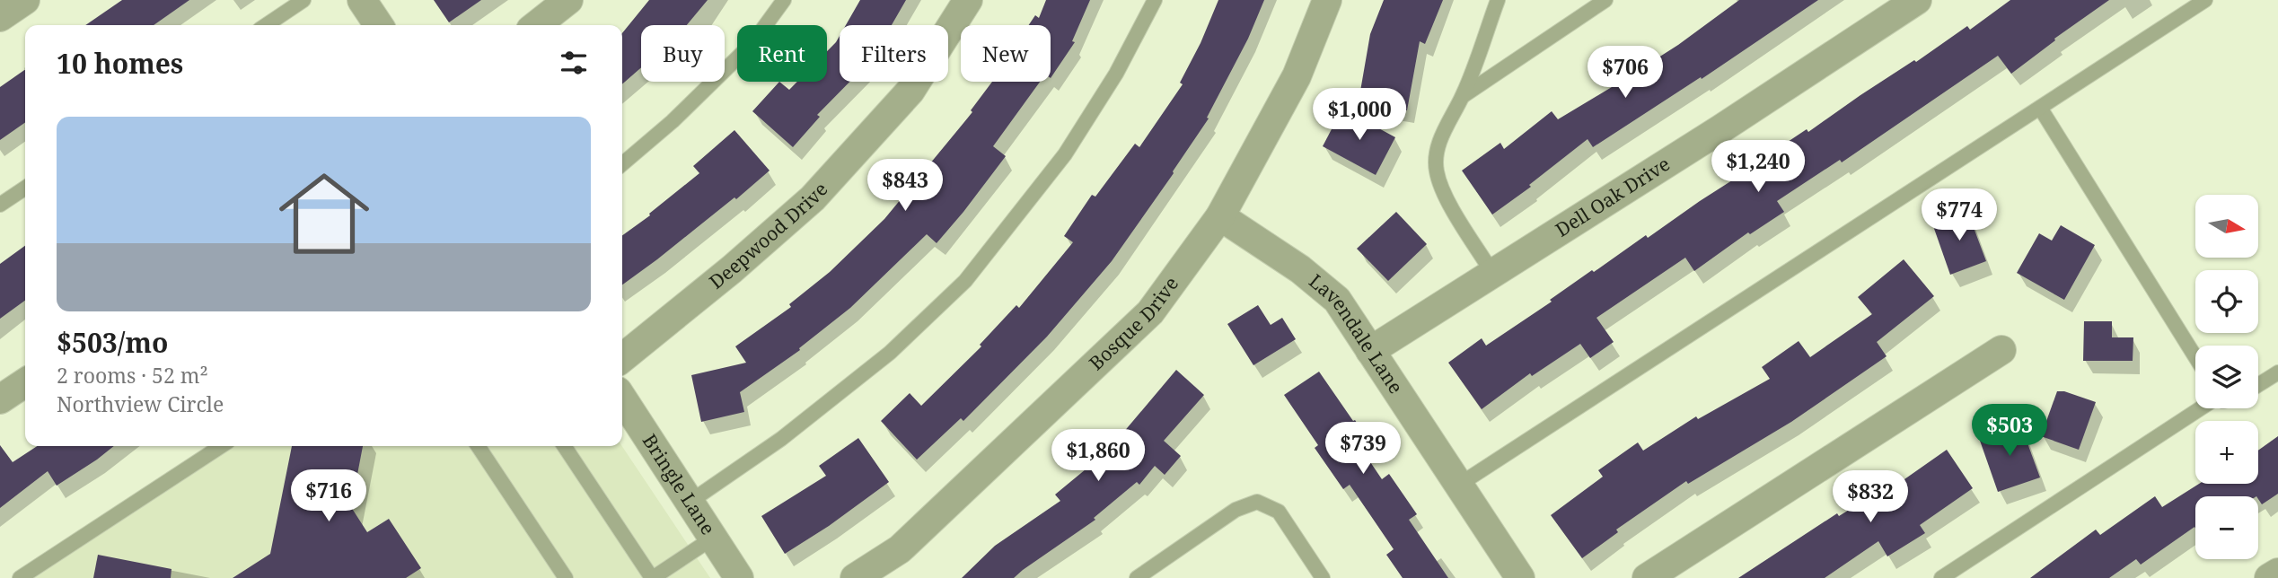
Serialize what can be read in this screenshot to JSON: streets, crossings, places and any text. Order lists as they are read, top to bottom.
{
  "streets": {
    "street": [
      "Dell Oak Drive",
      "Deepwood Drive",
      "Bosque Drive",
      "Lavendale Lane",
      "Bringle Lane"
    ]
  },
  "crossings": [
    ["Dell Oak Drive", "Lavendale Lane"],
    ["Bosque Drive", "Lavendale Lane"]
  ],
  "north": "right",
  "page": {
    "chip": [
      "Buy",
      "Rent",
      "Filters",
      "New"
    ],
    "heading": "10 homes",
    "price": [
      "$706",
      "$1,000",
      "$1,240",
      "$843",
      "$774",
      "$503",
      "$739",
      "$1,860",
      "$716",
      "$832"
    ],
    "list": [
      {
        "name": "$503/mo",
        "note": "2 rooms · 52 m² · Northview Circle"
      }
    ],
    "map_buttons": ["+", "−"]
  }
}
